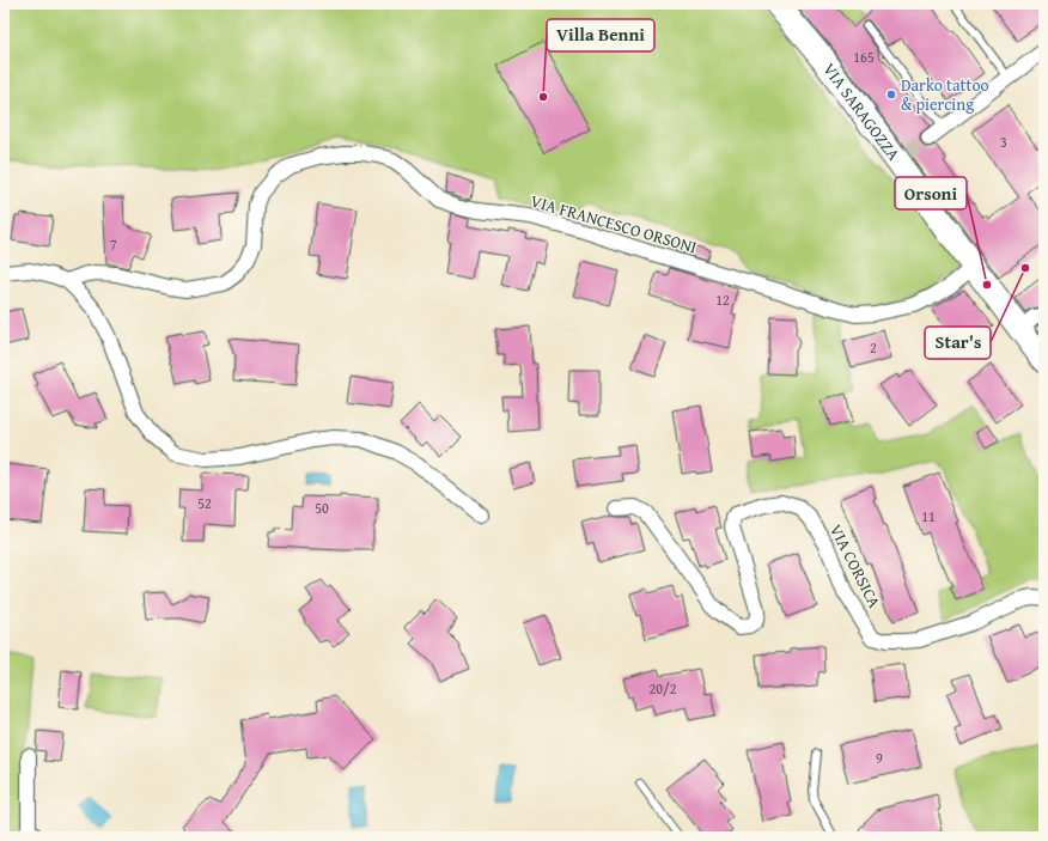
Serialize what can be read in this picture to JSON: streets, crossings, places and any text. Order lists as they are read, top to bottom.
{
  "streets": {
    "main road": ["VIA SARAGOZZA"],
    "street": ["VIA FRANCESCO ORSONI", "VIA CORSICA"]
  },
  "crossings": [
    ["VIA SARAGOZZA", "VIA FRANCESCO ORSONI"]
  ],
  "places": [
    "Darko tattoo & piercing",
    "Villa Benni",
    "Star's",
    "Orsoni"
  ],
  "house_numbers": [
    "165",
    "3",
    "7",
    "12",
    "2",
    "52",
    "50",
    "11",
    "20/2",
    "9"
  ]
}
